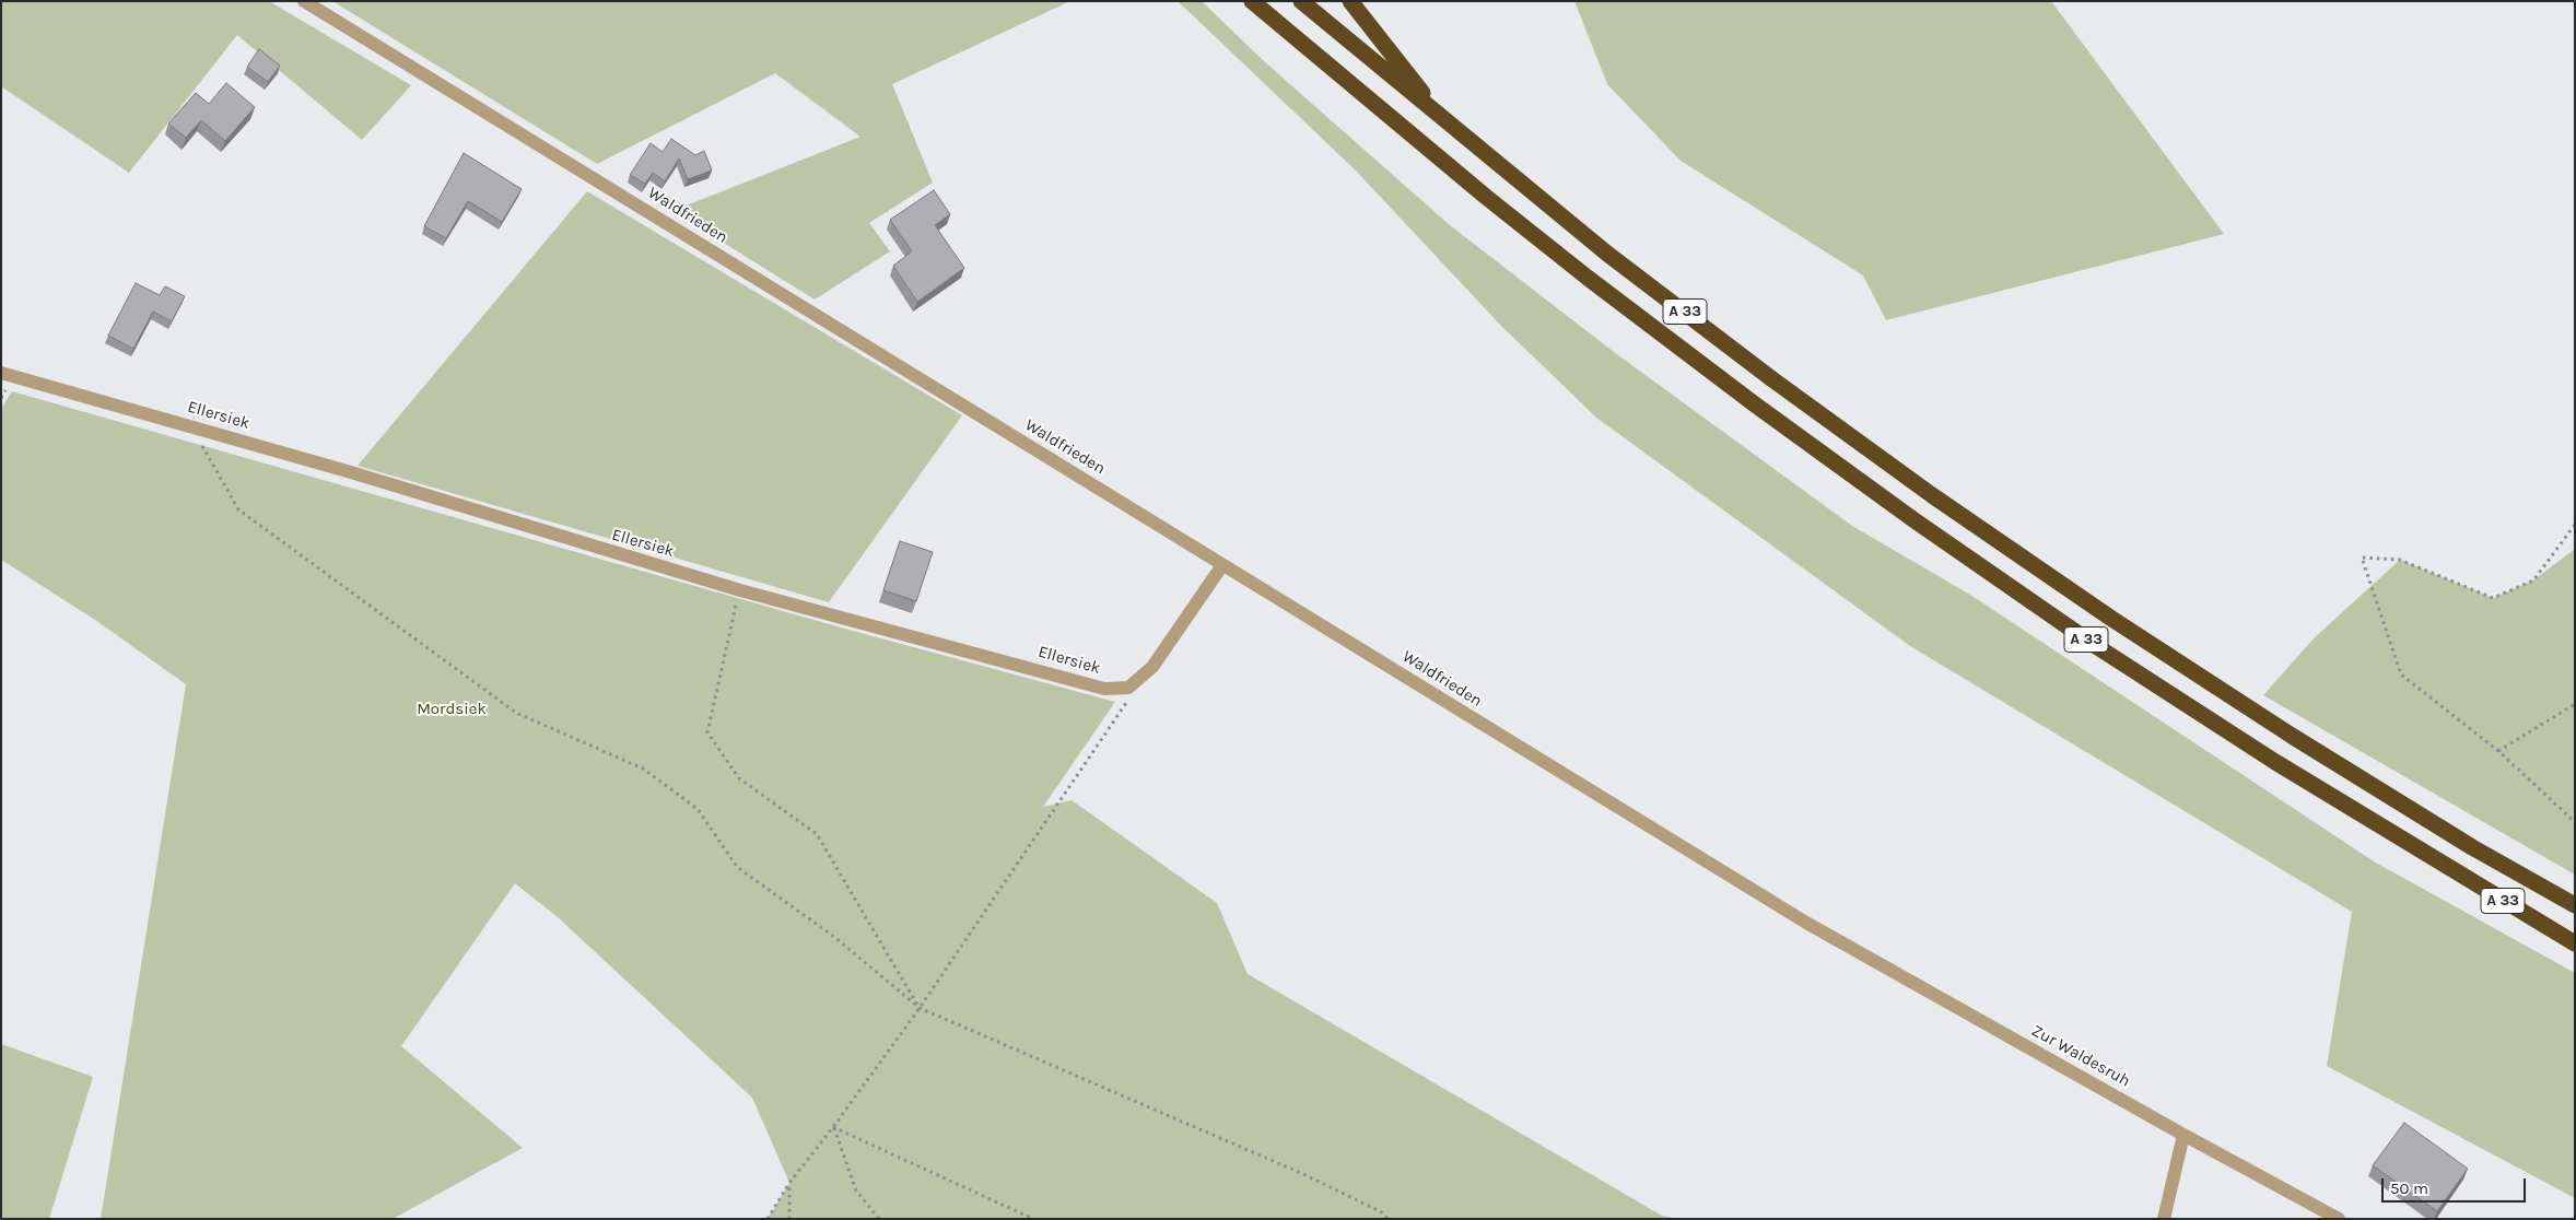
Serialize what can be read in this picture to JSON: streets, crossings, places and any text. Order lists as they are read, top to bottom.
{
  "streets": {
    "highway": ["A 33"],
    "street": ["Waldfrieden", "Ellersiek", "Zur Waldesruh"]
  },
  "crossings": [
    ["Waldfrieden", "Zur Waldesruh"]
  ],
  "parks": ["Mordsiek"],
  "scale_bar": "50 m"
}
